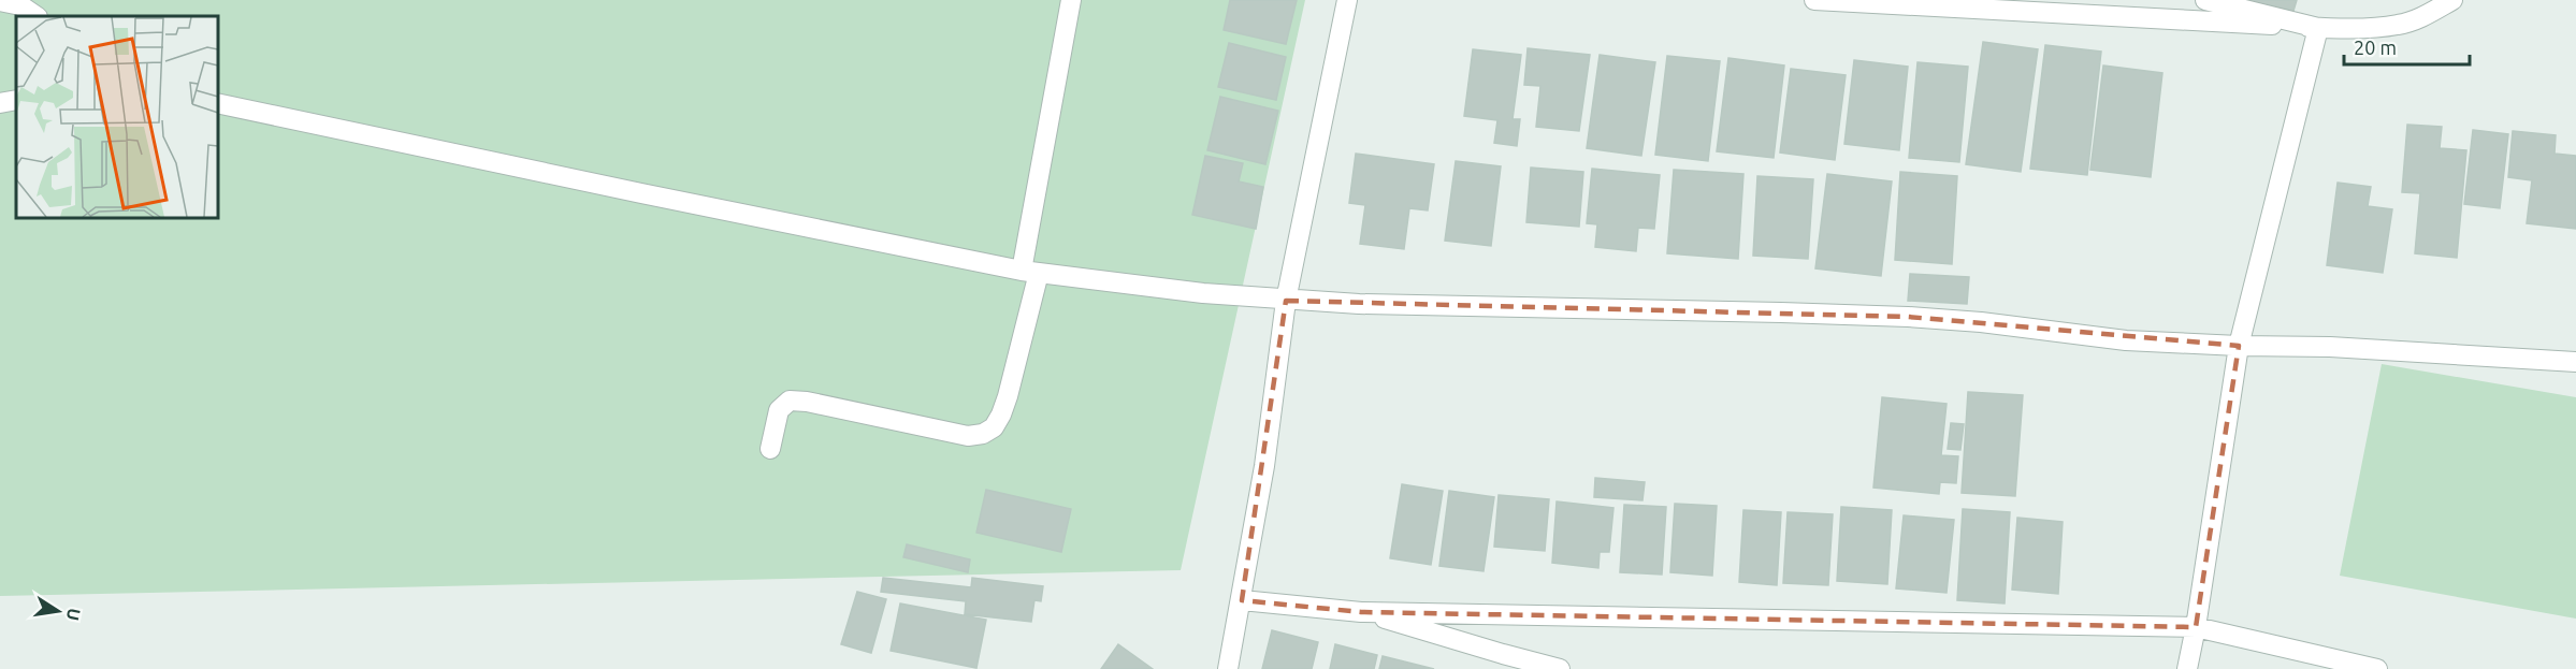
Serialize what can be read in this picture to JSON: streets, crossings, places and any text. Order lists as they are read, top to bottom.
{
  "scale_bar": "20 m",
  "north": "right"
}
